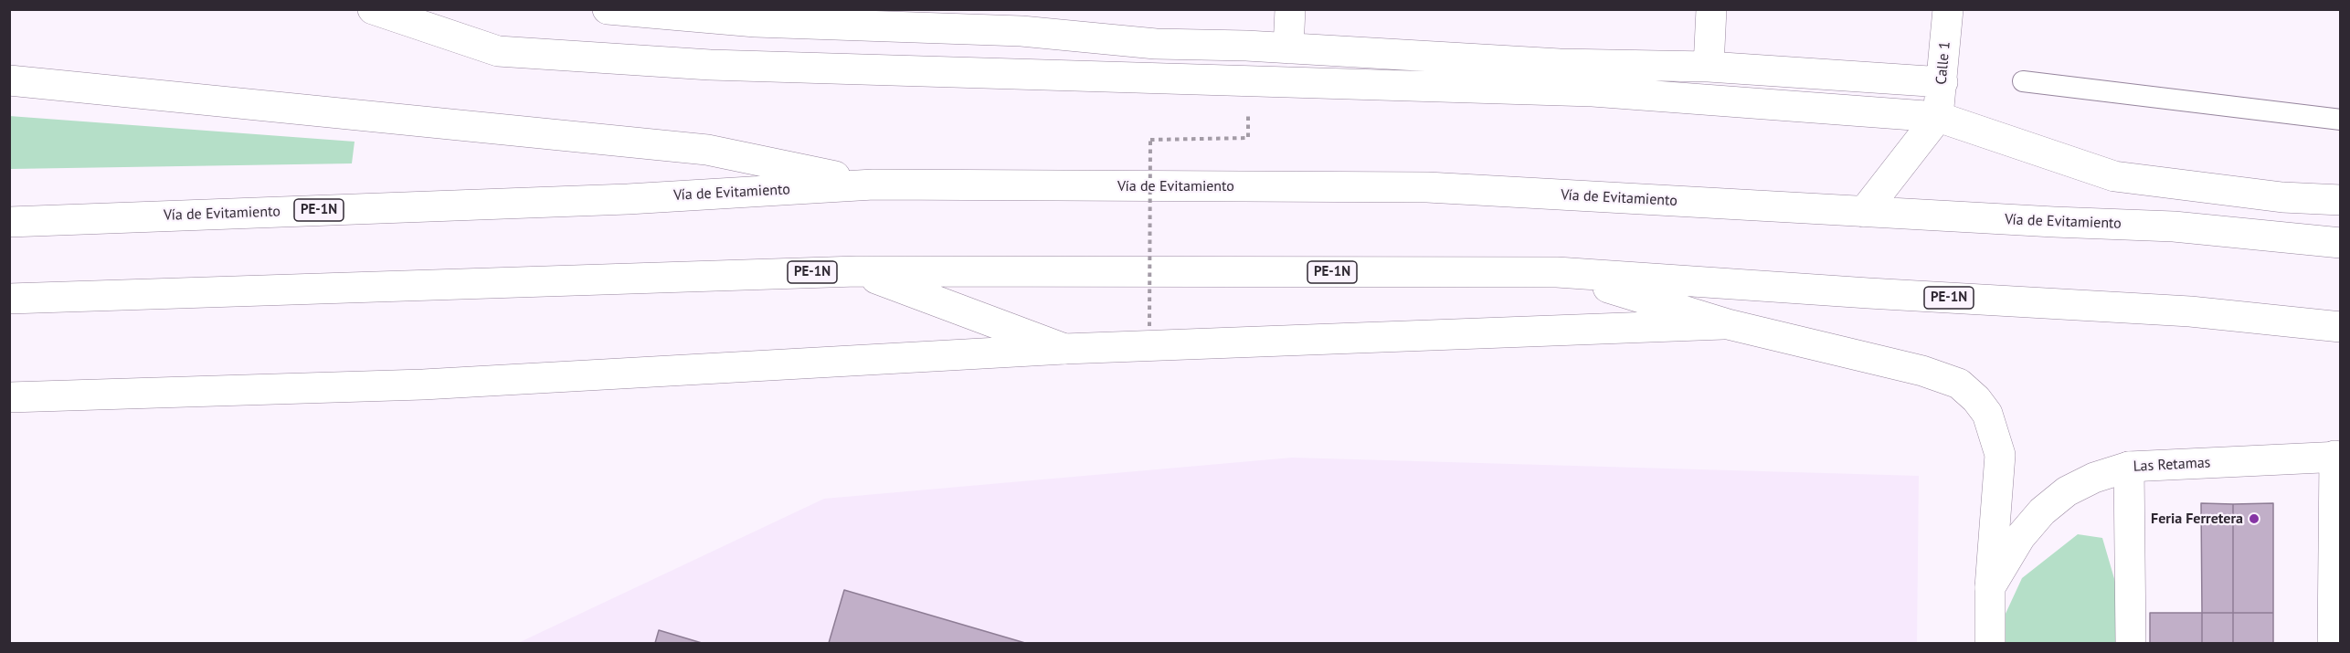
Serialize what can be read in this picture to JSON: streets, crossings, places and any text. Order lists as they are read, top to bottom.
{
  "streets": {
    "main road": [
      "Calle 1",
      "Vía de Evitamiento",
      "PE-1N",
      "Las Retamas"
    ]
  },
  "places": ["Feria Ferretera"]
}
